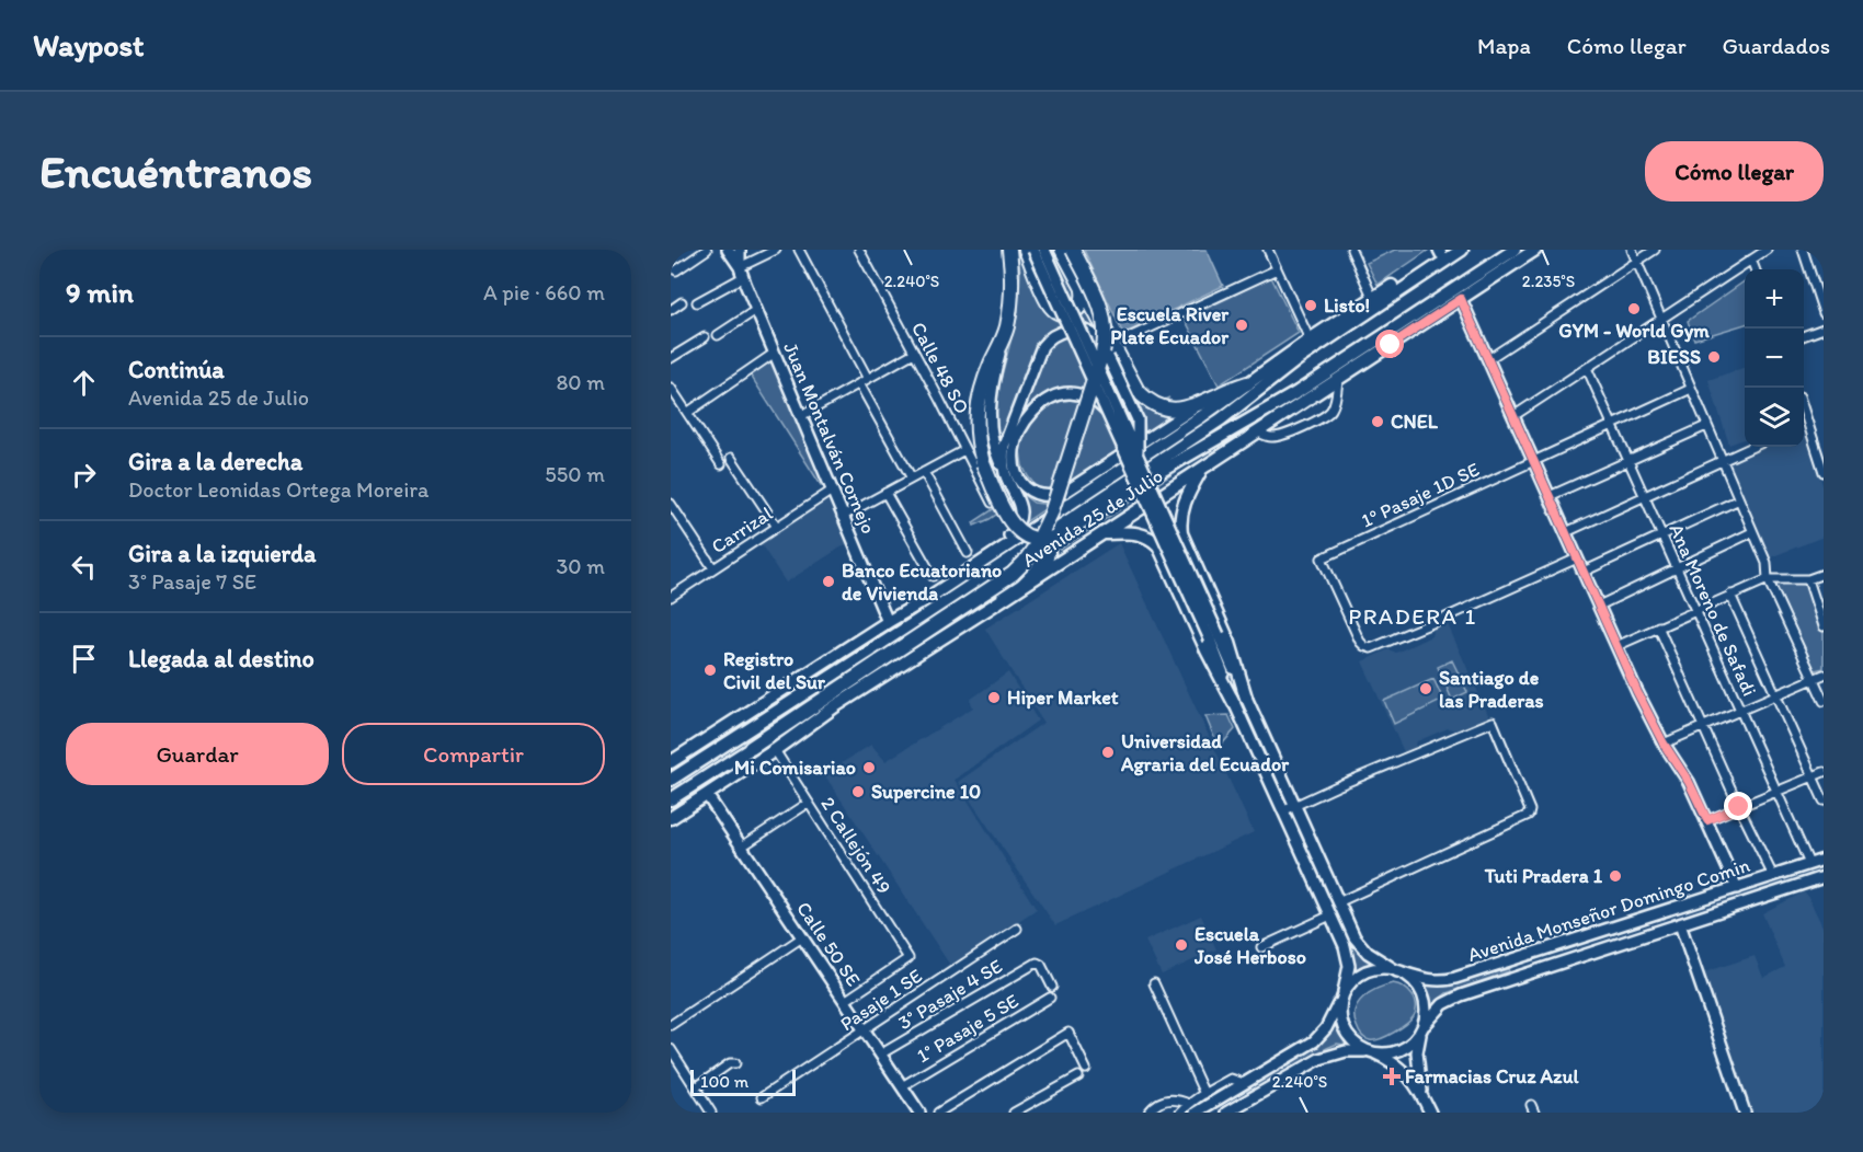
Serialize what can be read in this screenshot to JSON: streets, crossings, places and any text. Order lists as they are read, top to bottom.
{
  "streets": {
    "main road": [
      "Juan Montalván Cornejo",
      "Avenida 25 de Julio",
      "Avenida Monseñor Domingo Comin",
      "Calle 50 SE"
    ],
    "street": [
      "Calle 48 SO",
      "1º Pasaje 1D SE",
      "Carrizal",
      "Ana Moreno de Safadi",
      "2 Callejón 49",
      "3° Pasaje 4 SE",
      "Pasaje 1 SE",
      "1° Pasaje 5 SE"
    ]
  },
  "crossings": [
    ["Juan Montalván Cornejo", "Avenida 25 de Julio"],
    ["Juan Montalván Cornejo", "Carrizal"],
    ["1º Pasaje 1D SE", "Ana Moreno de Safadi"],
    ["Avenida 25 de Julio", "2 Callejón 49"],
    ["Avenida 25 de Julio", "Calle 50 SE"],
    ["Ana Moreno de Safadi", "Avenida Monseñor Domingo Comin"],
    ["2 Callejón 49", "Calle 50 SE"],
    ["Calle 50 SE", "3° Pasaje 4 SE"],
    ["Calle 50 SE", "Pasaje 1 SE"],
    ["Calle 50 SE", "1° Pasaje 5 SE"]
  ],
  "districts": ["PRADERA 1"],
  "places": {
    "other": [
      "Listo!",
      "GYM - World Gym",
      "Escuela River Plate Ecuador",
      "BIESS",
      "CNEL",
      "Banco Ecuatoriano de Vivienda",
      "Registro Civil del Sur",
      "Santiago de las Praderas",
      "Hiper Market",
      "Universidad Agraria del Ecuador",
      "Mi Comisariao",
      "Supercine 10",
      "Tuti Pradera 1",
      "Escuela José Herboso"
    ],
    "health": ["Farmacias Cruz Azul"]
  },
  "scale_bar": "100 m",
  "page": {
    "header": "Waypost",
    "nav": ["Mapa", "Cómo llegar", "Guardados"],
    "buttons": [
      "Cómo llegar",
      ["Guardar", "Compartir"]
    ],
    "title": "Encuéntranos",
    "heading": ["9 min", "A pie · 660 m"],
    "map_buttons": ["+", "−"],
    "list": [
      ["Continúa", "Avenida 25 de Julio", "80 m"],
      ["Gira a la derecha", "Doctor Leonidas Ortega Moreira", "550 m"],
      ["Gira a la izquierda", "3° Pasaje 7 SE", "30 m"],
      "Llegada al destino"
    ],
    "scale": "100 m"
  },
  "coordinates": ["2.240°S", "2.235°S"]
}
